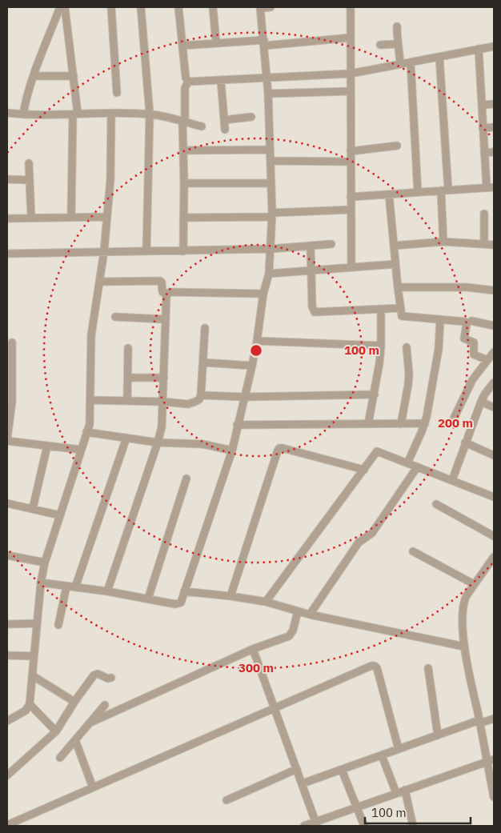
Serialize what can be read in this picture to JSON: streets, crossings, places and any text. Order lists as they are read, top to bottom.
{
  "scale_bar": "100 m",
  "rings": ["100 m", "200 m", "300 m"]
}
